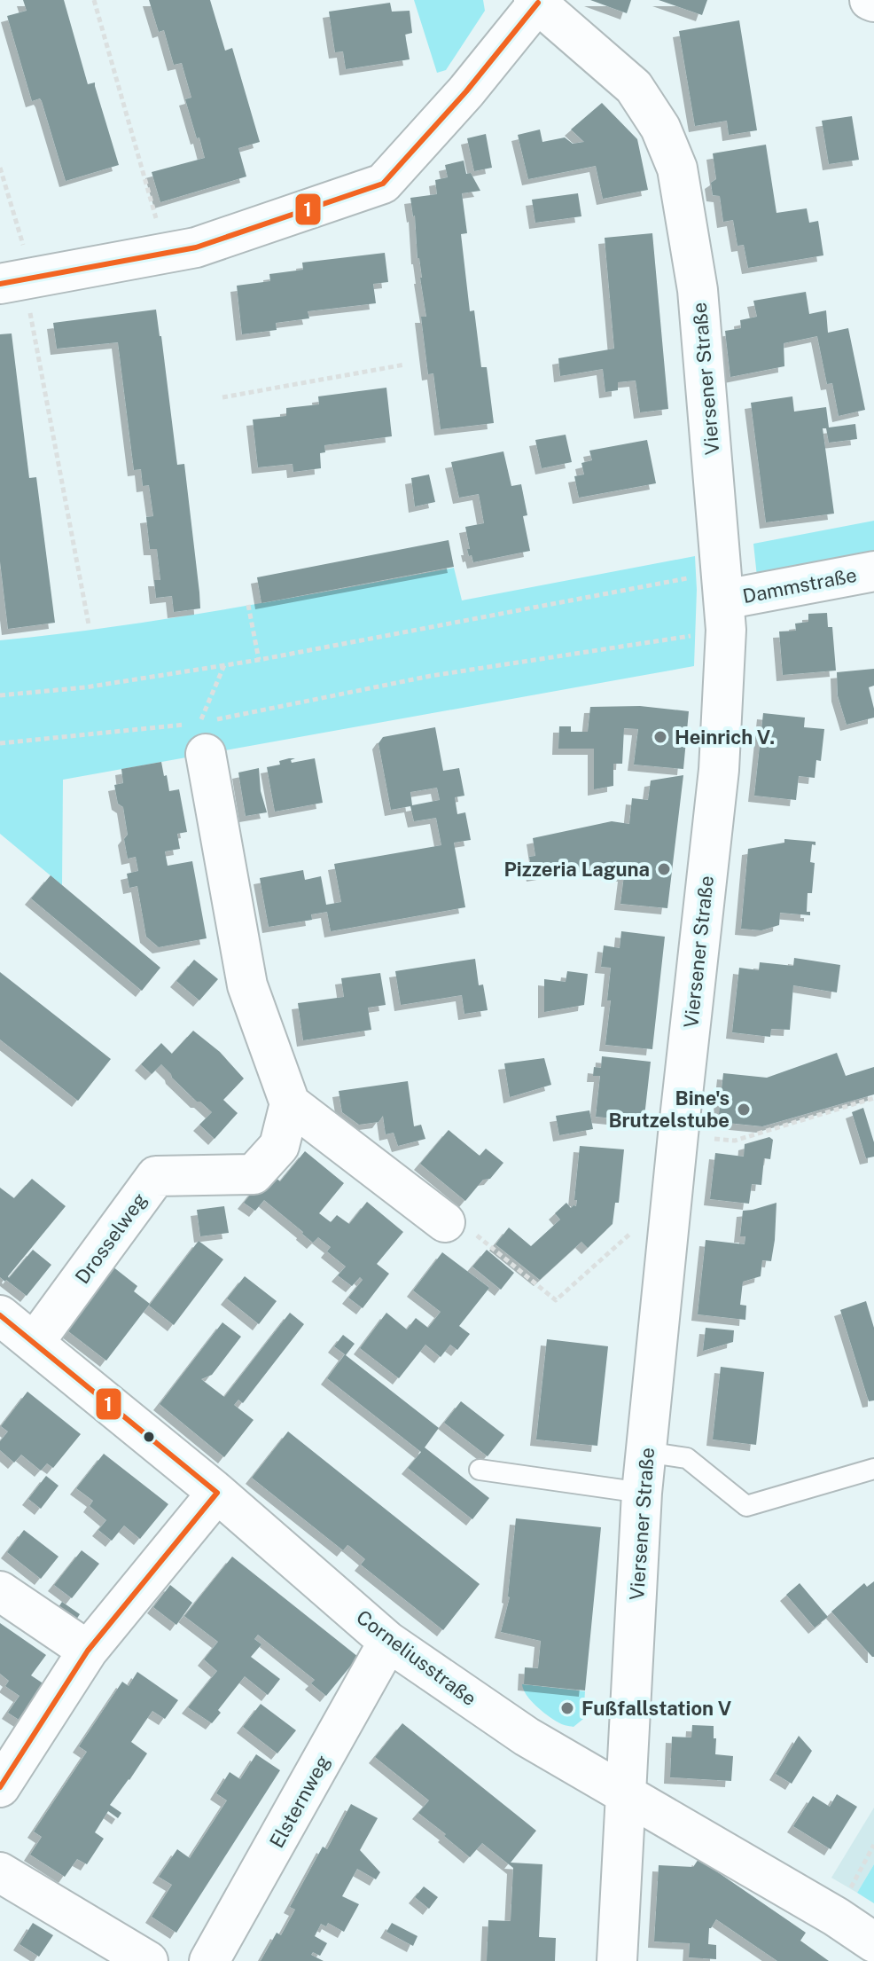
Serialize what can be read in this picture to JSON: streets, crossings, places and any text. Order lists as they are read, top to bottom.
{
  "streets": {
    "street": [
      "Viersener Straße",
      "Dammstraße",
      "Drosselweg",
      "Corneliusstraße",
      "Elsternweg"
    ]
  },
  "crossings": [
    ["Viersener Straße", "Dammstraße"],
    ["Viersener Straße", "Corneliusstraße"],
    ["Drosselweg", "Corneliusstraße"],
    ["Corneliusstraße", "Elsternweg"]
  ],
  "places": [
    "Heinrich V.",
    "Pizzeria Laguna",
    "Bine's Brutzelstube",
    "Fußfallstation V"
  ],
  "lines": ["transit line 1"]
}
